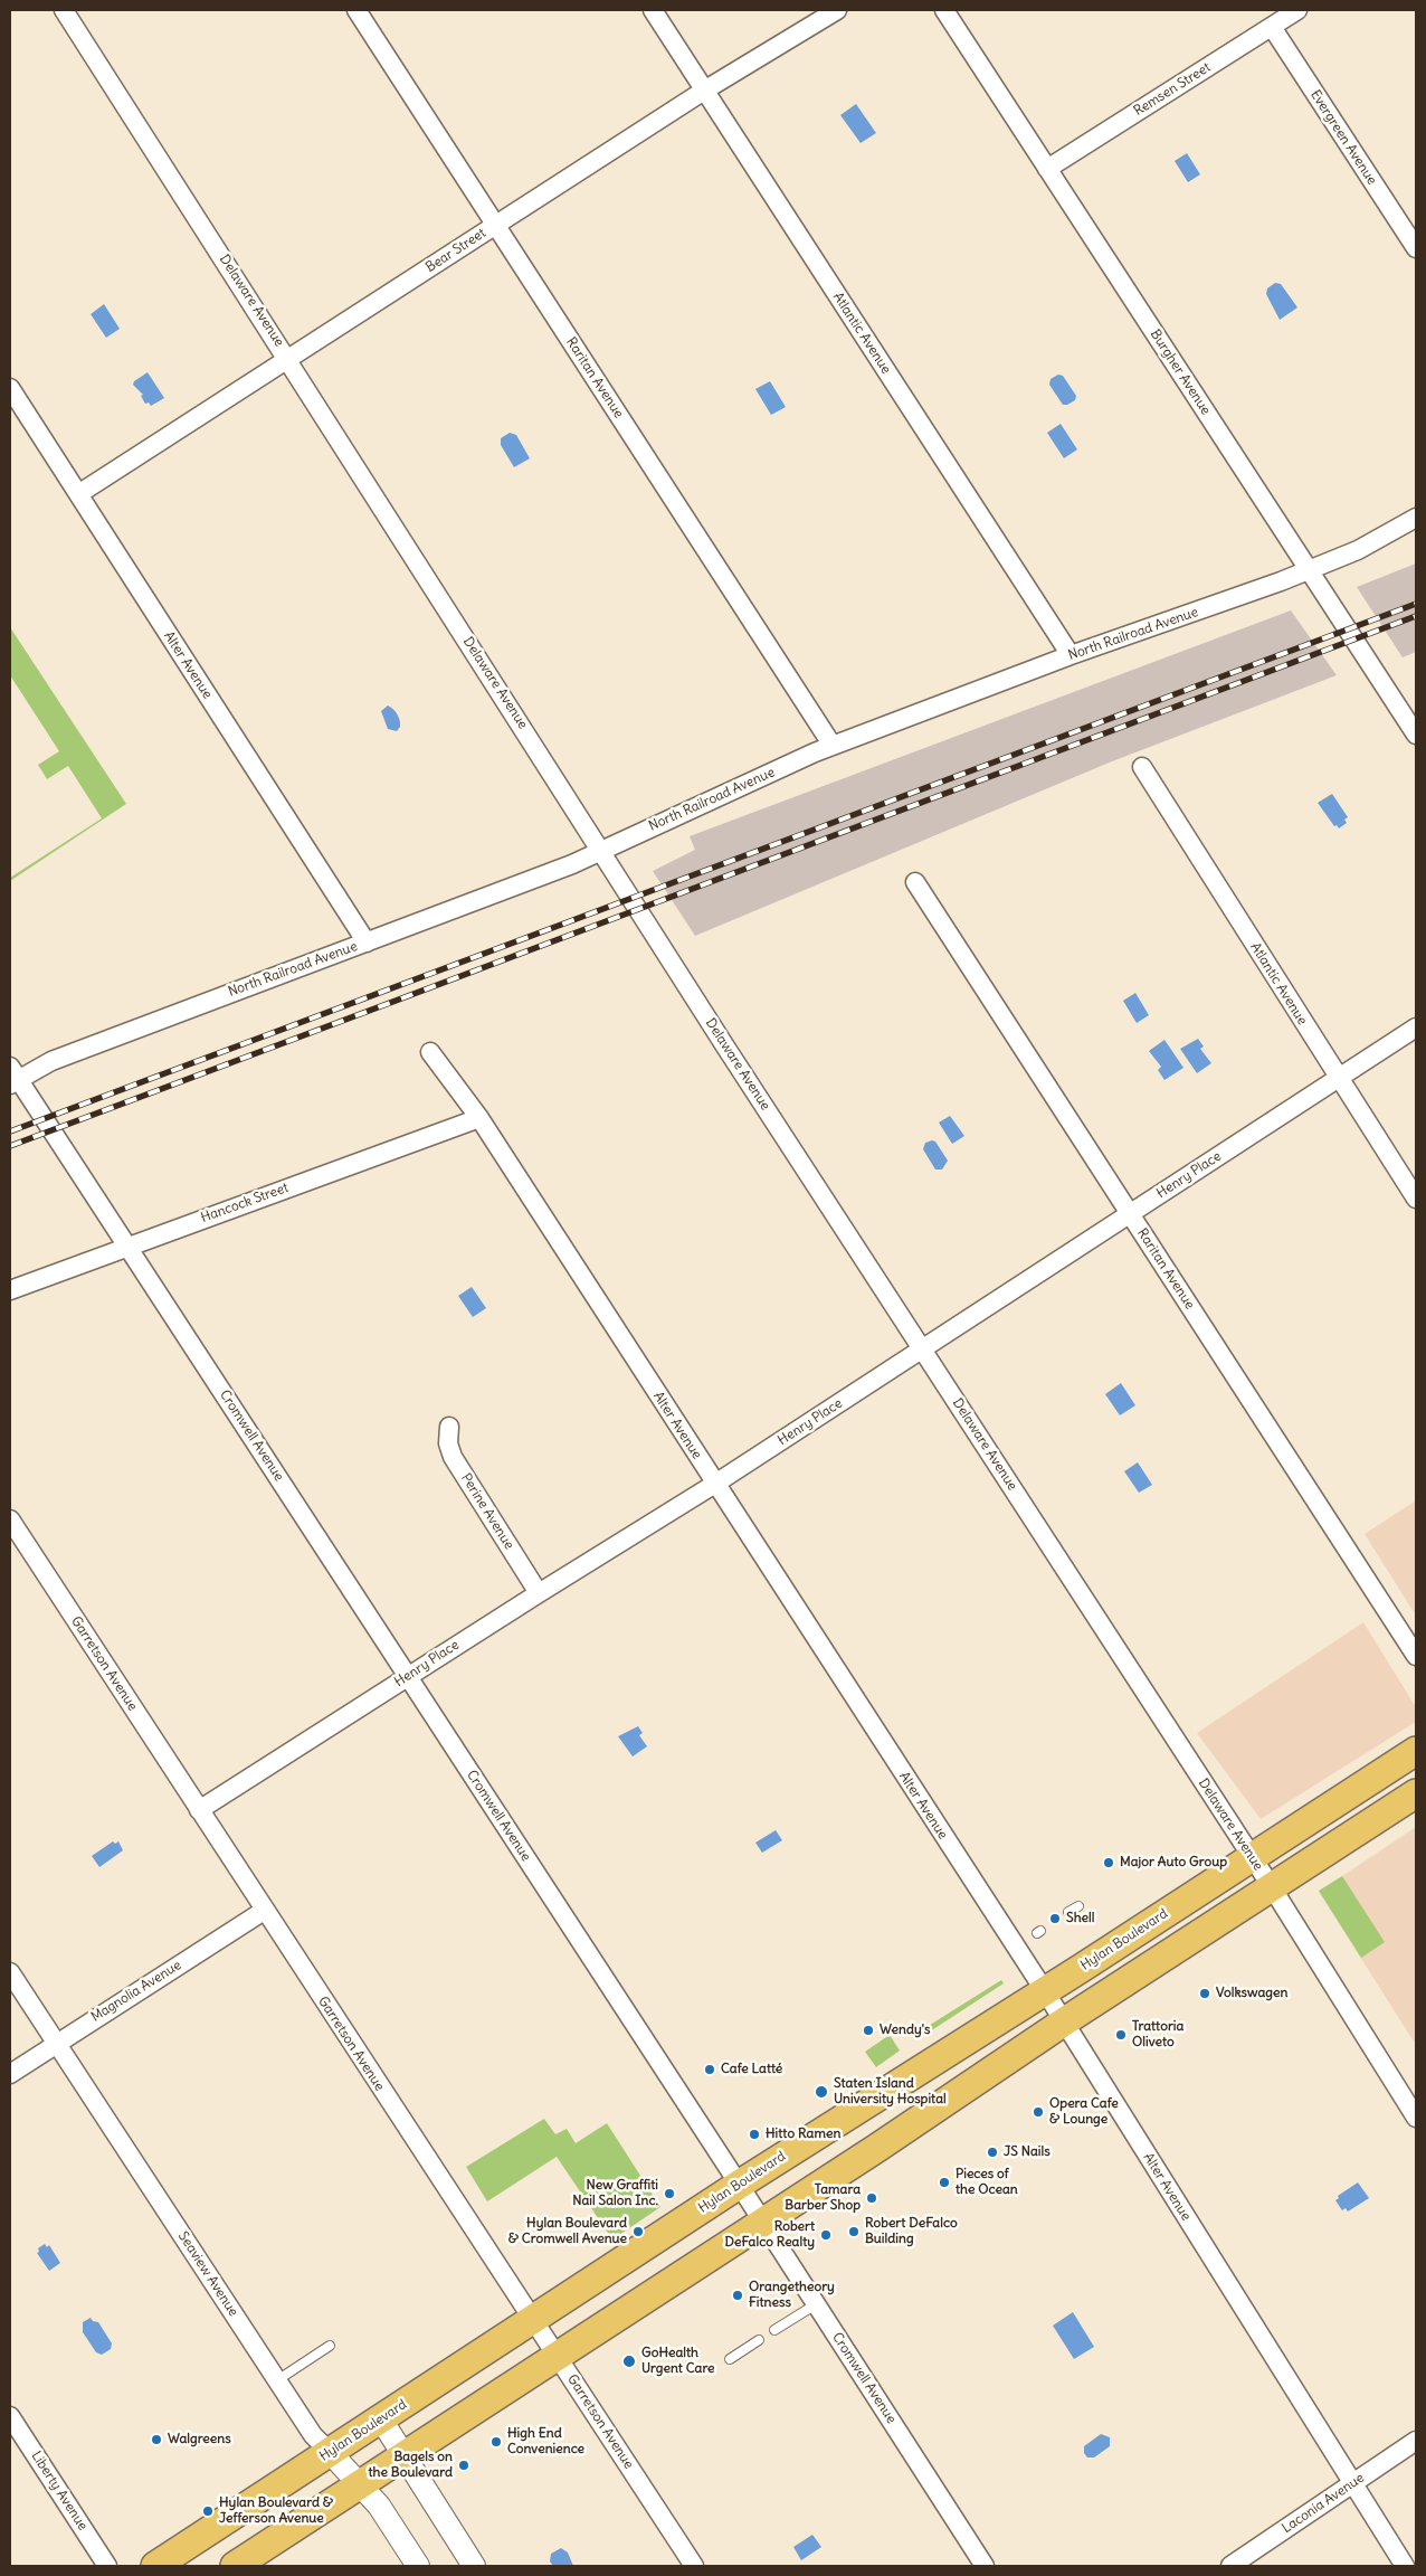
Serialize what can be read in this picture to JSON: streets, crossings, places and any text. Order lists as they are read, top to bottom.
{
  "streets": {
    "main road": ["Hylan Boulevard"],
    "street": [
      "Remsen Street",
      "Evergreen Avenue",
      "Bear Street",
      "Delaware Avenue",
      "Atlantic Avenue",
      "Burgher Avenue",
      "Raritan Avenue",
      "North Railroad Avenue",
      "Alter Avenue",
      "Henry Place",
      "Hancock Street",
      "Cromwell Avenue",
      "Perine Avenue",
      "Garretson Avenue",
      "Magnolia Avenue",
      "Seaview Avenue",
      "Liberty Avenue",
      "Laconia Avenue"
    ]
  },
  "crossings": [
    ["Remsen Street", "Evergreen Avenue"],
    ["Remsen Street", "Burgher Avenue"],
    ["Bear Street", "Delaware Avenue"],
    ["Bear Street", "Atlantic Avenue"],
    ["Bear Street", "Raritan Avenue"],
    ["Bear Street", "Alter Avenue"],
    ["Delaware Avenue", "North Railroad Avenue"],
    ["Delaware Avenue", "Henry Place"],
    ["Delaware Avenue", "Hylan Boulevard"],
    ["Atlantic Avenue", "North Railroad Avenue"],
    ["Atlantic Avenue", "Henry Place"],
    ["Burgher Avenue", "North Railroad Avenue"],
    ["Raritan Avenue", "North Railroad Avenue"],
    ["Raritan Avenue", "Henry Place"],
    ["North Railroad Avenue", "Alter Avenue"],
    ["North Railroad Avenue", "Cromwell Avenue"],
    ["Alter Avenue", "Henry Place"],
    ["Alter Avenue", "Hancock Street"],
    ["Alter Avenue", "Hylan Boulevard"],
    ["Alter Avenue", "Laconia Avenue"],
    ["Henry Place", "Cromwell Avenue"],
    ["Henry Place", "Perine Avenue"],
    ["Henry Place", "Garretson Avenue"],
    ["Hancock Street", "Cromwell Avenue"],
    ["Cromwell Avenue", "Hylan Boulevard"],
    ["Garretson Avenue", "Hylan Boulevard"],
    ["Garretson Avenue", "Magnolia Avenue"],
    ["Hylan Boulevard", "Seaview Avenue"],
    ["Magnolia Avenue", "Seaview Avenue"]
  ],
  "places": [
    "Major Auto Group",
    "Shell",
    "Volkswagen",
    "Wendy's",
    "Trattoria Oliveto",
    "Cafe Latté",
    "Staten Island University Hospital",
    "Opera Cafe & Lounge",
    "Hitto Ramen",
    "JS Nails",
    "Pieces of the Ocean",
    "New Graffiti Nail Salon Inc.",
    "Tamara Barber Shop",
    "Hylan Boulevard & Cromwell Avenue",
    "Robert DeFalco Building",
    "Robert DeFalco Realty",
    "Orangetheory Fitness",
    "GoHealth Urgent Care",
    "Walgreens",
    "High End Convenience",
    "Bagels on the Boulevard",
    "Hylan Boulevard & Jefferson Avenue"
  ]
}
